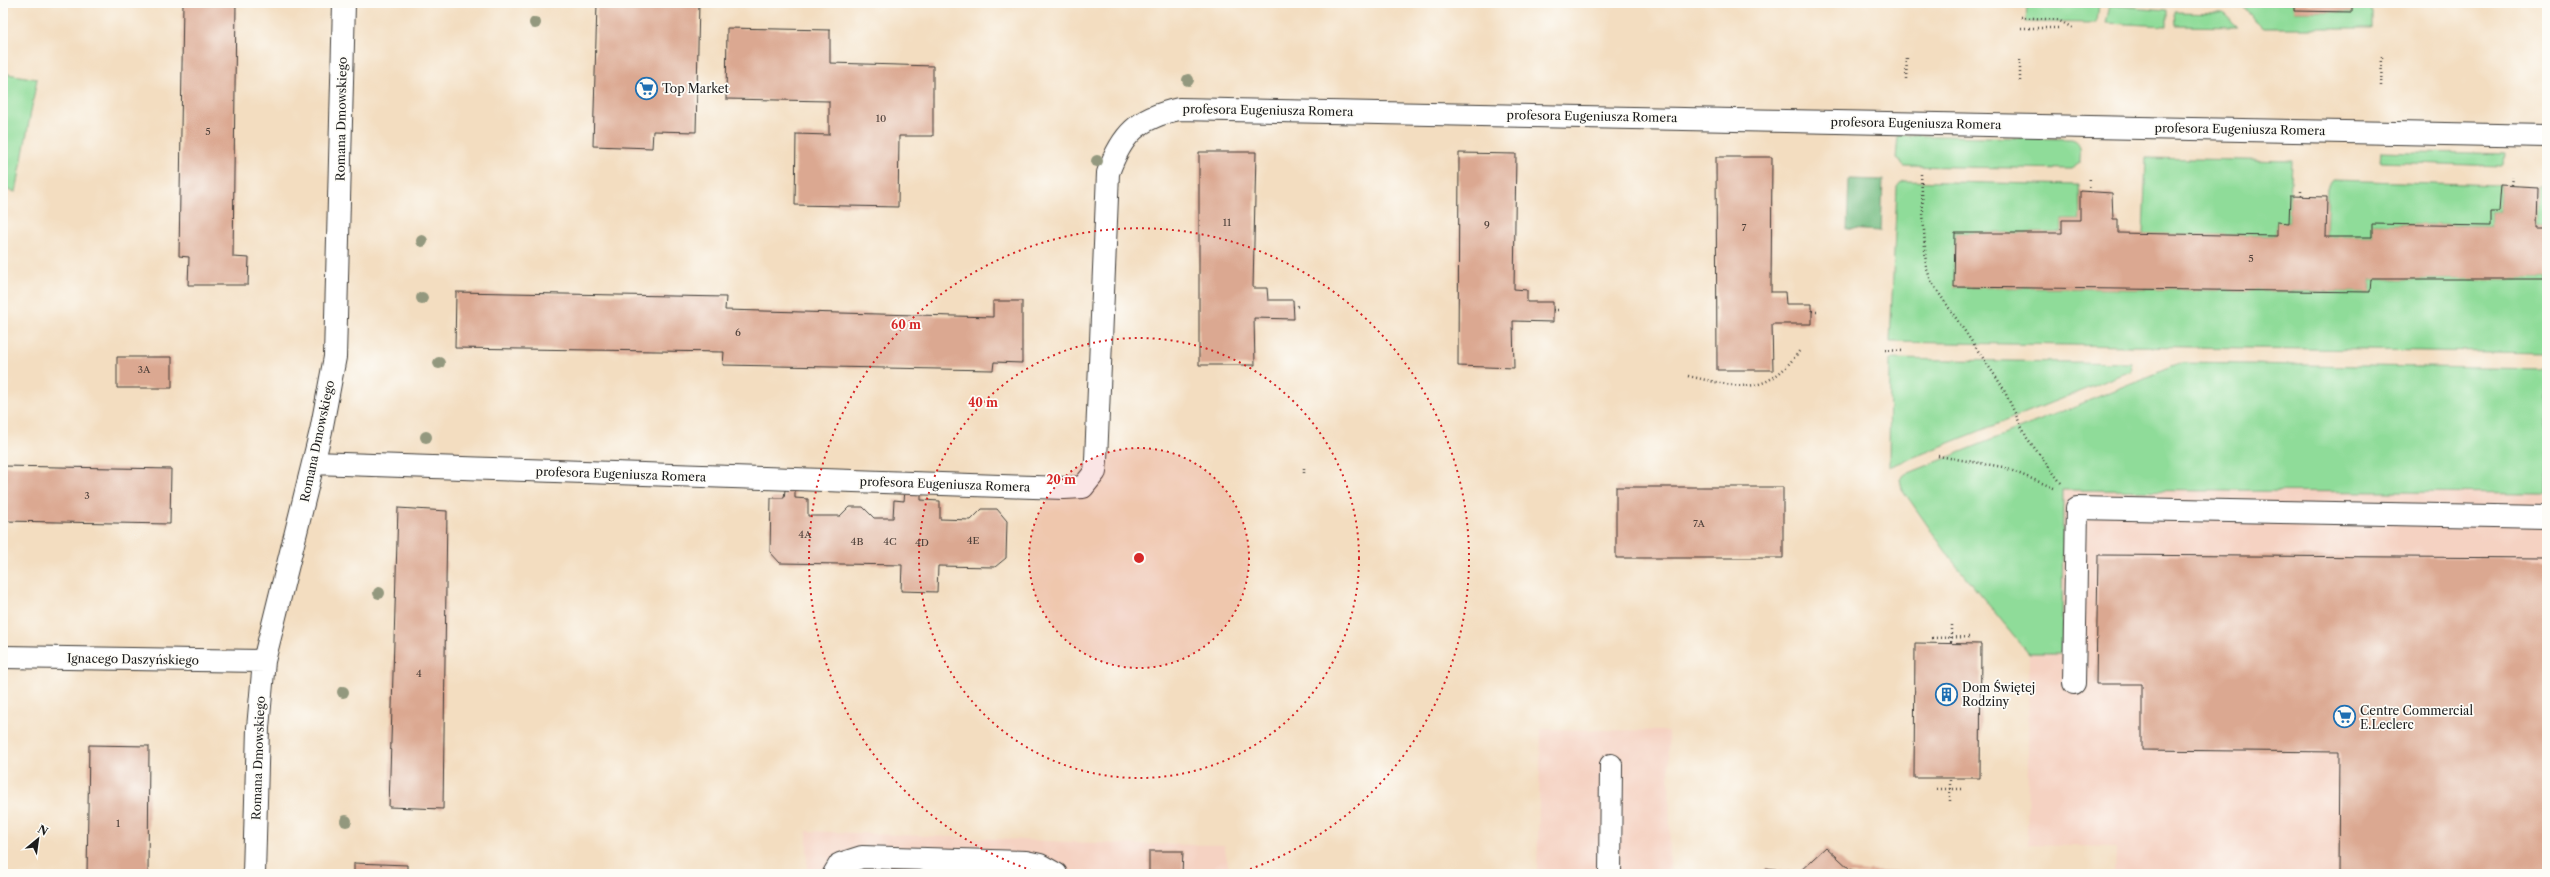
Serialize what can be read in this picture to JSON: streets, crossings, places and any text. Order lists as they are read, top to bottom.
{
  "streets": {
    "street": ["profesora Eugeniusza Romera", "Romana Dmowskiego", "Ignacego Daszyńskiego"]
  },
  "crossings": [
    ["profesora Eugeniusza Romera", "Romana Dmowskiego"],
    ["Romana Dmowskiego", "Ignacego Daszyńskiego"]
  ],
  "places": {
    "supermarket": ["Top Market", "Centre Commercial E.Leclerc"],
    "building": ["Dom Świętej Rodziny"]
  },
  "house_numbers": [
    "10",
    "5",
    "11",
    "9",
    "7",
    "5",
    "6",
    "3A",
    "3",
    "7A",
    "4A",
    "4E",
    "4B",
    "4C",
    "4D",
    "4",
    "1"
  ],
  "north": "top right",
  "rings": ["60 m", "40 m", "20 m"]
}
